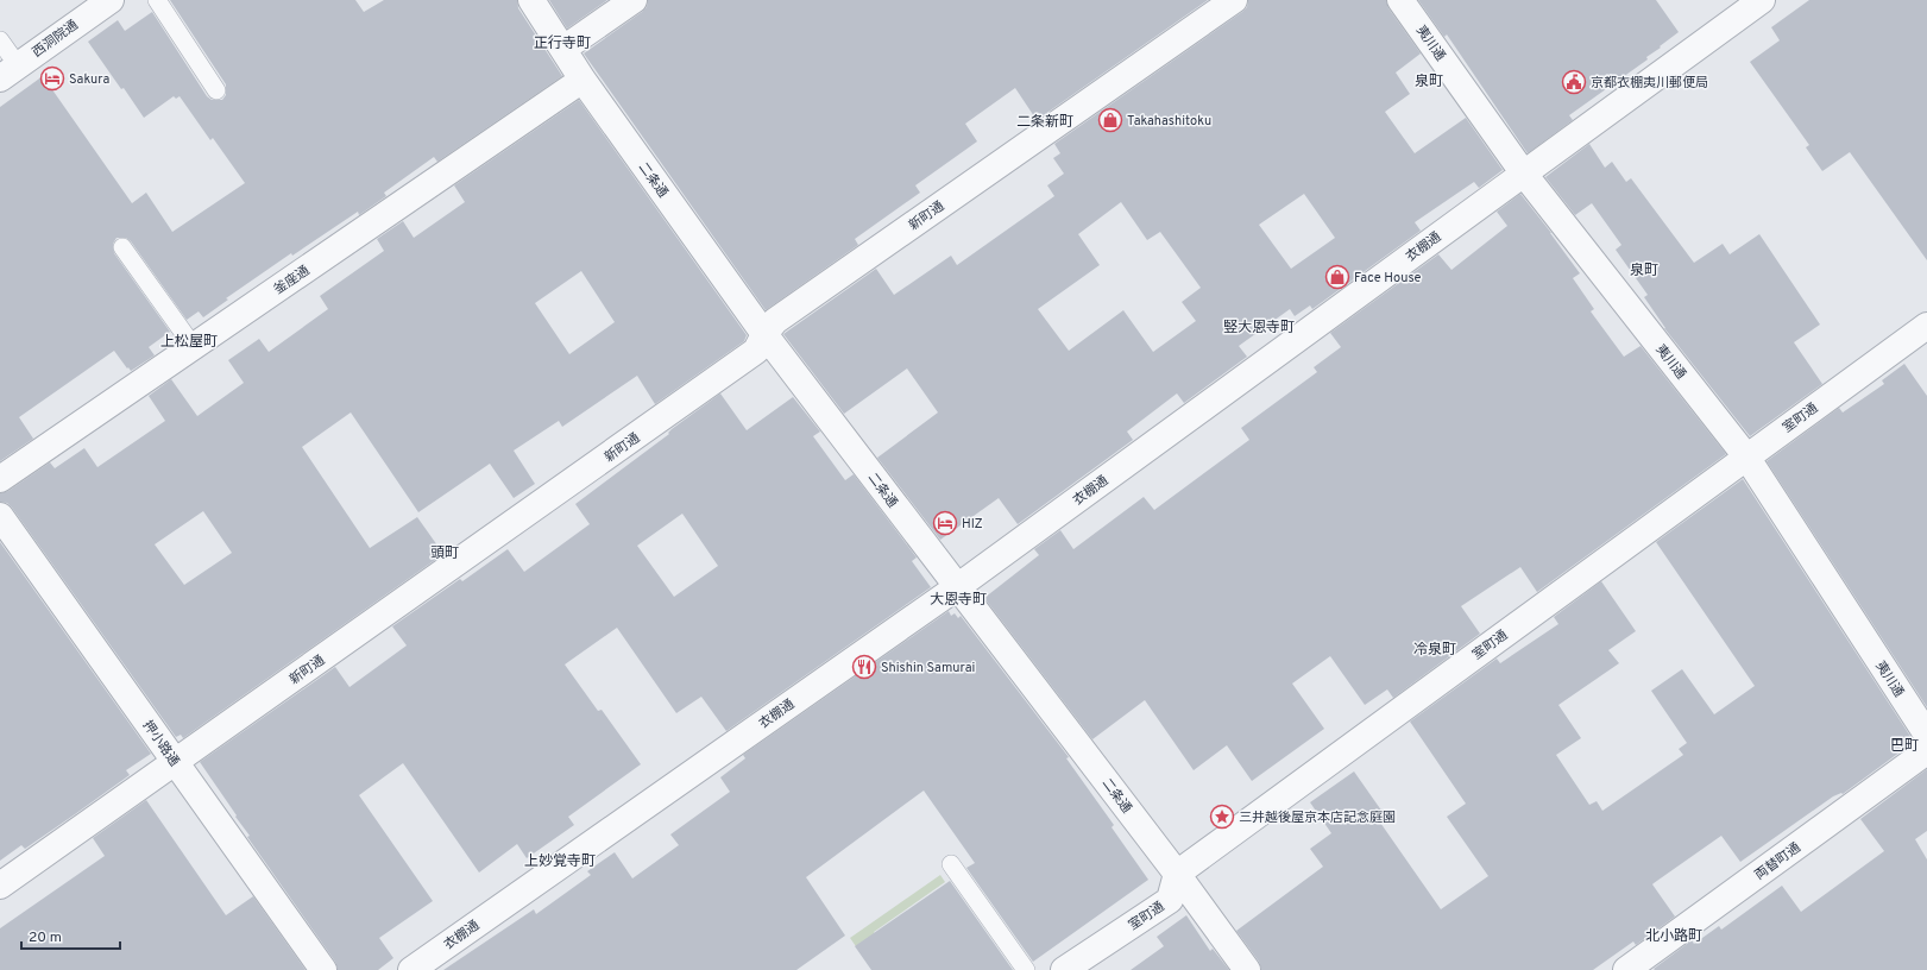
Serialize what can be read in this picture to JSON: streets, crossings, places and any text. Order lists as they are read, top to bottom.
{
  "streets": {
    "street": [
      "西洞院通",
      "夷川通",
      "二条通",
      "新町通",
      "衣棚通",
      "釜座通",
      "室町通",
      "押小路通",
      "両替町通"
    ]
  },
  "crossings": [
    ["夷川通", "衣棚通"],
    ["夷川通", "室町通"],
    ["二条通", "新町通"],
    ["二条通", "衣棚通"],
    ["二条通", "釜座通"],
    ["二条通", "室町通"],
    ["新町通", "押小路通"]
  ],
  "districts": [
    "正行寺町",
    "泉町",
    "二条新町",
    "泉町",
    "竪大恩寺町",
    "上松屋町",
    "頭町",
    "大恩寺町",
    "冷泉町",
    "巴町",
    "上妙覚寺町",
    "北小路町"
  ],
  "places": {
    "hotel": ["Sakura", "HIZ"],
    "public building": ["京都衣棚夷川郵便局"],
    "shop": ["Takahashitoku", "Face House"],
    "restaurant": ["Shishin Samurai"],
    "place": ["三井越後屋京本店記念庭園"]
  },
  "scale_bar": "20 m"
}
